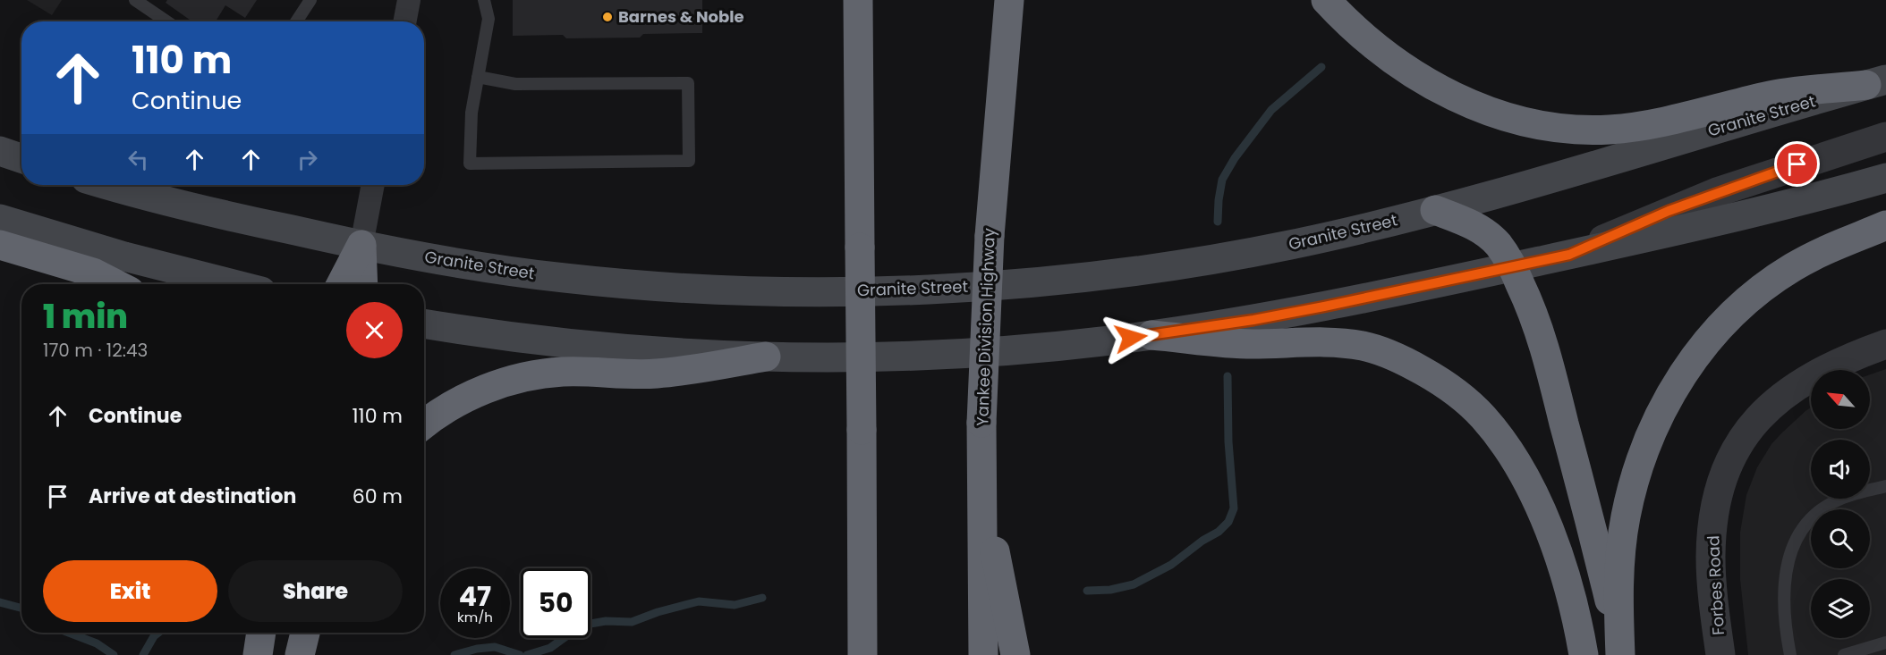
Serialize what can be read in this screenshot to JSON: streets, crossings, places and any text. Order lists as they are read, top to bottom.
{
  "streets": {
    "highway": ["Yankee Division Highway"],
    "main road": ["Granite Street"],
    "street": ["Forbes Road"]
  },
  "places": ["Barnes & Noble"],
  "north": "top left",
  "page": {
    "turn": ["110 m", "Continue"],
    "heading": ["1 min", "170 m · 12:43"],
    "list": [
      {
        "name": "Continue",
        "value": "110 m"
      },
      {
        "name": "Arrive at destination",
        "value": "60 m"
      }
    ],
    "buttons": ["Exit", "Share"],
    "speed": "47 km/h",
    "limit": "50"
  }
}
